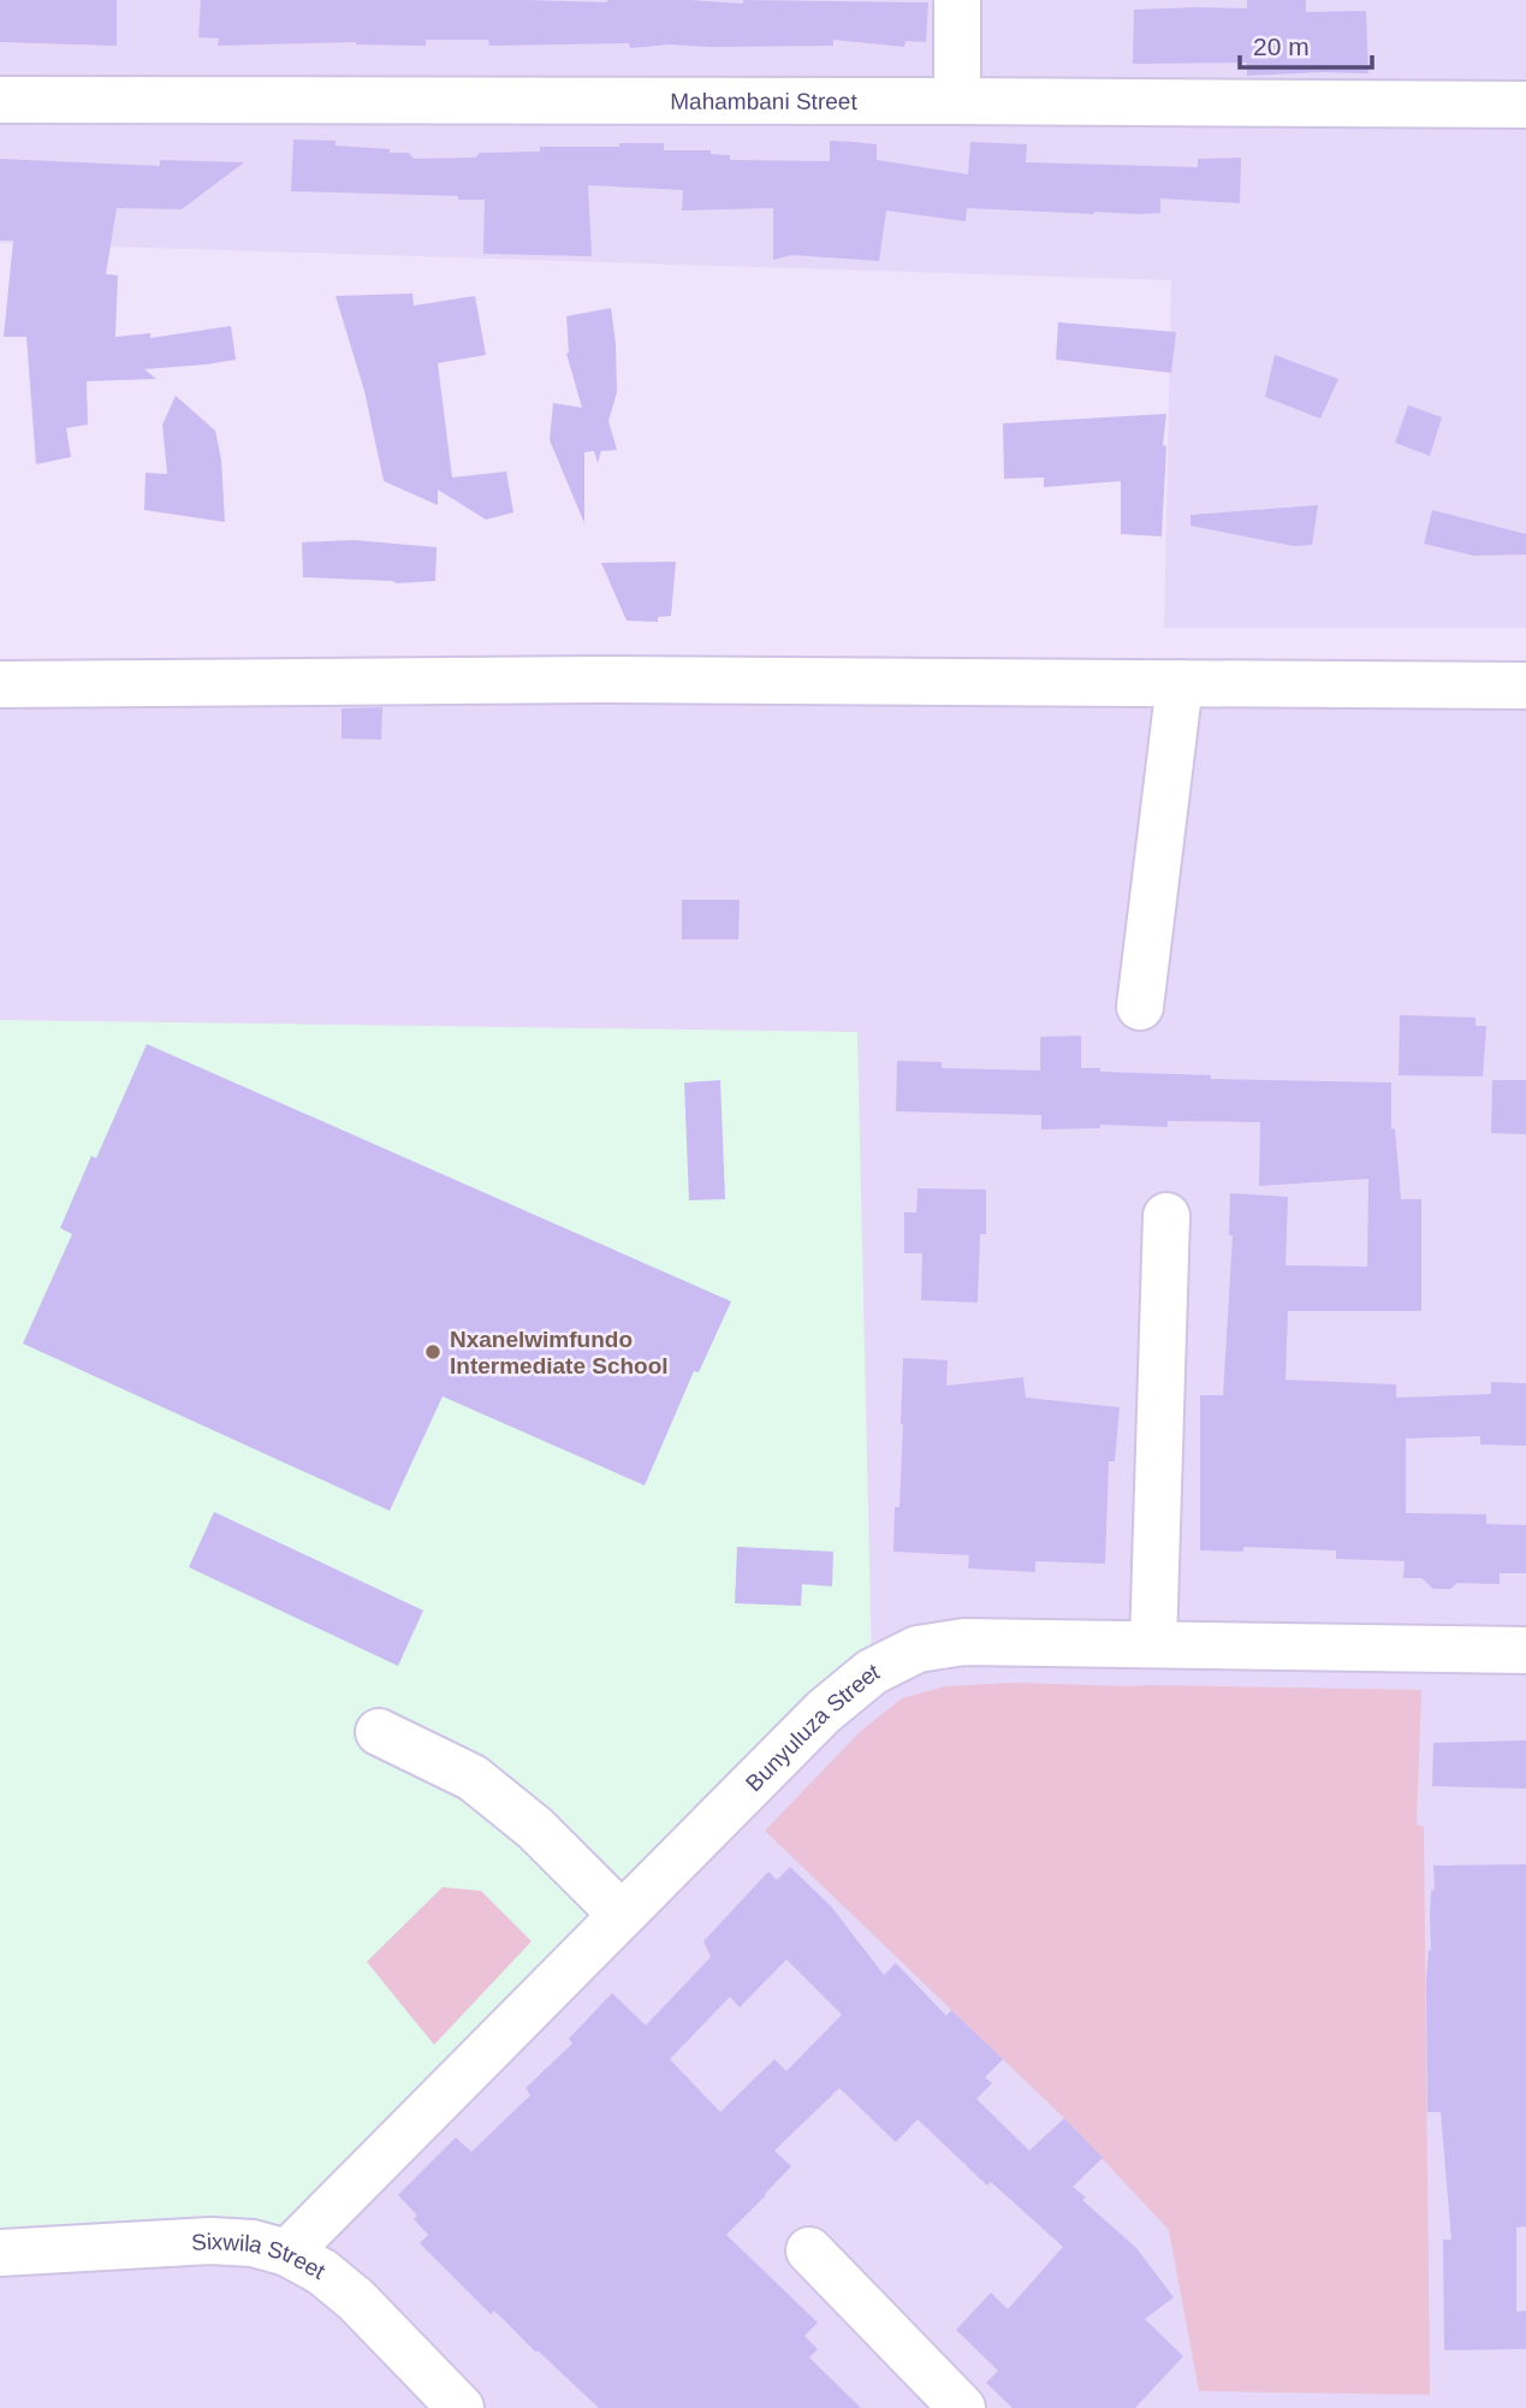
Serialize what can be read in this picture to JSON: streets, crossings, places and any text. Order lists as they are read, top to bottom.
{
  "streets": {
    "street": ["Mahambani Street", "Bunyuluza Street", "Sixwila Street"]
  },
  "crossings": [
    ["Bunyuluza Street", "Sixwila Street"]
  ],
  "places": ["Nxanelwimfundo Intermediate School"],
  "scale_bar": "20 m"
}
